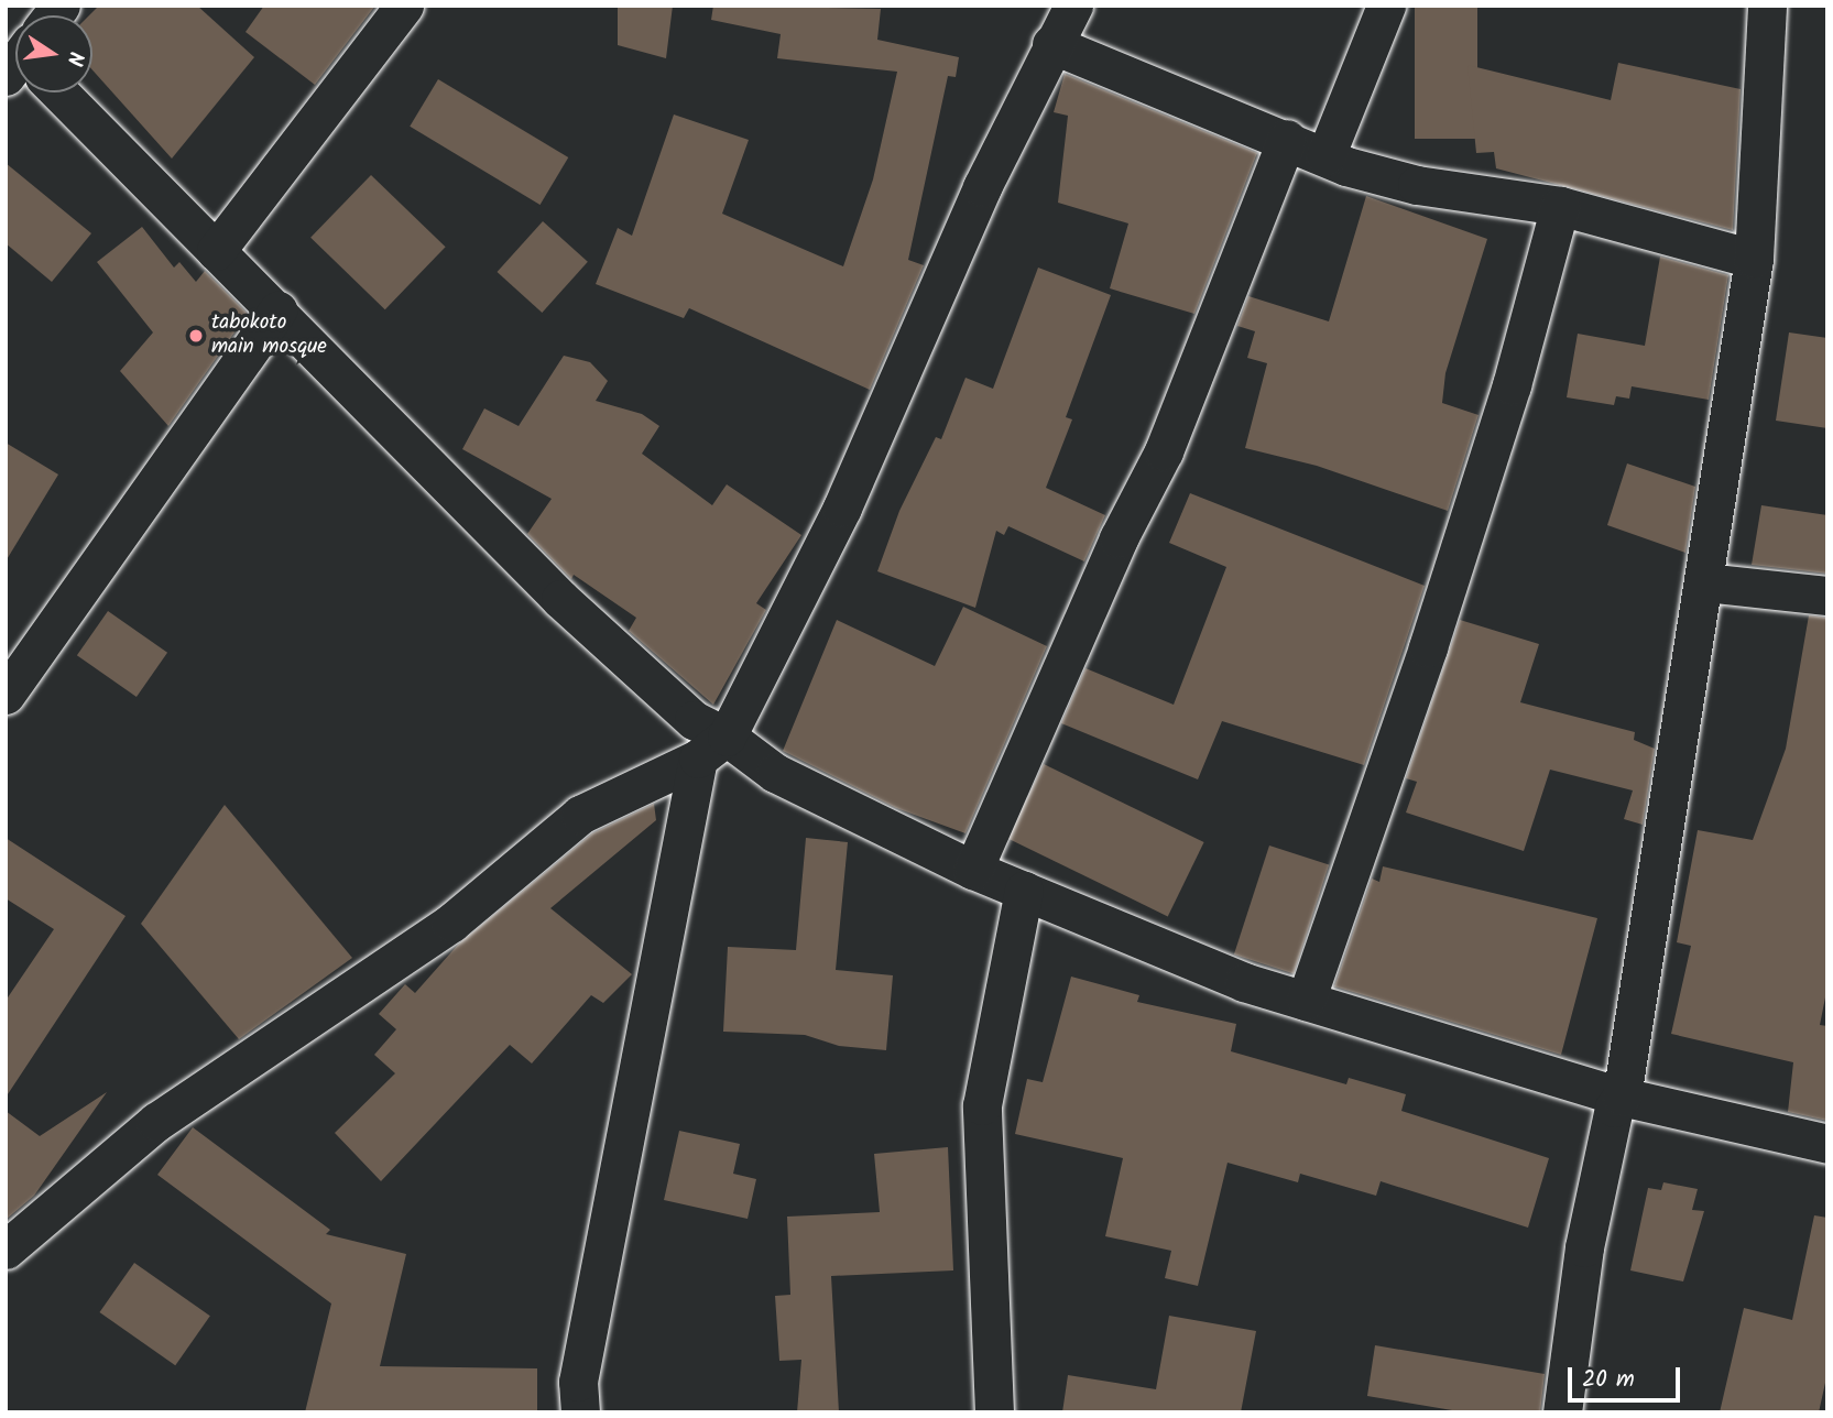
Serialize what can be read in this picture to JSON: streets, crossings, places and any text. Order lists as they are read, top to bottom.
{
  "places": ["tabokoto main mosque"],
  "scale_bar": "20 m",
  "north": "right"
}
